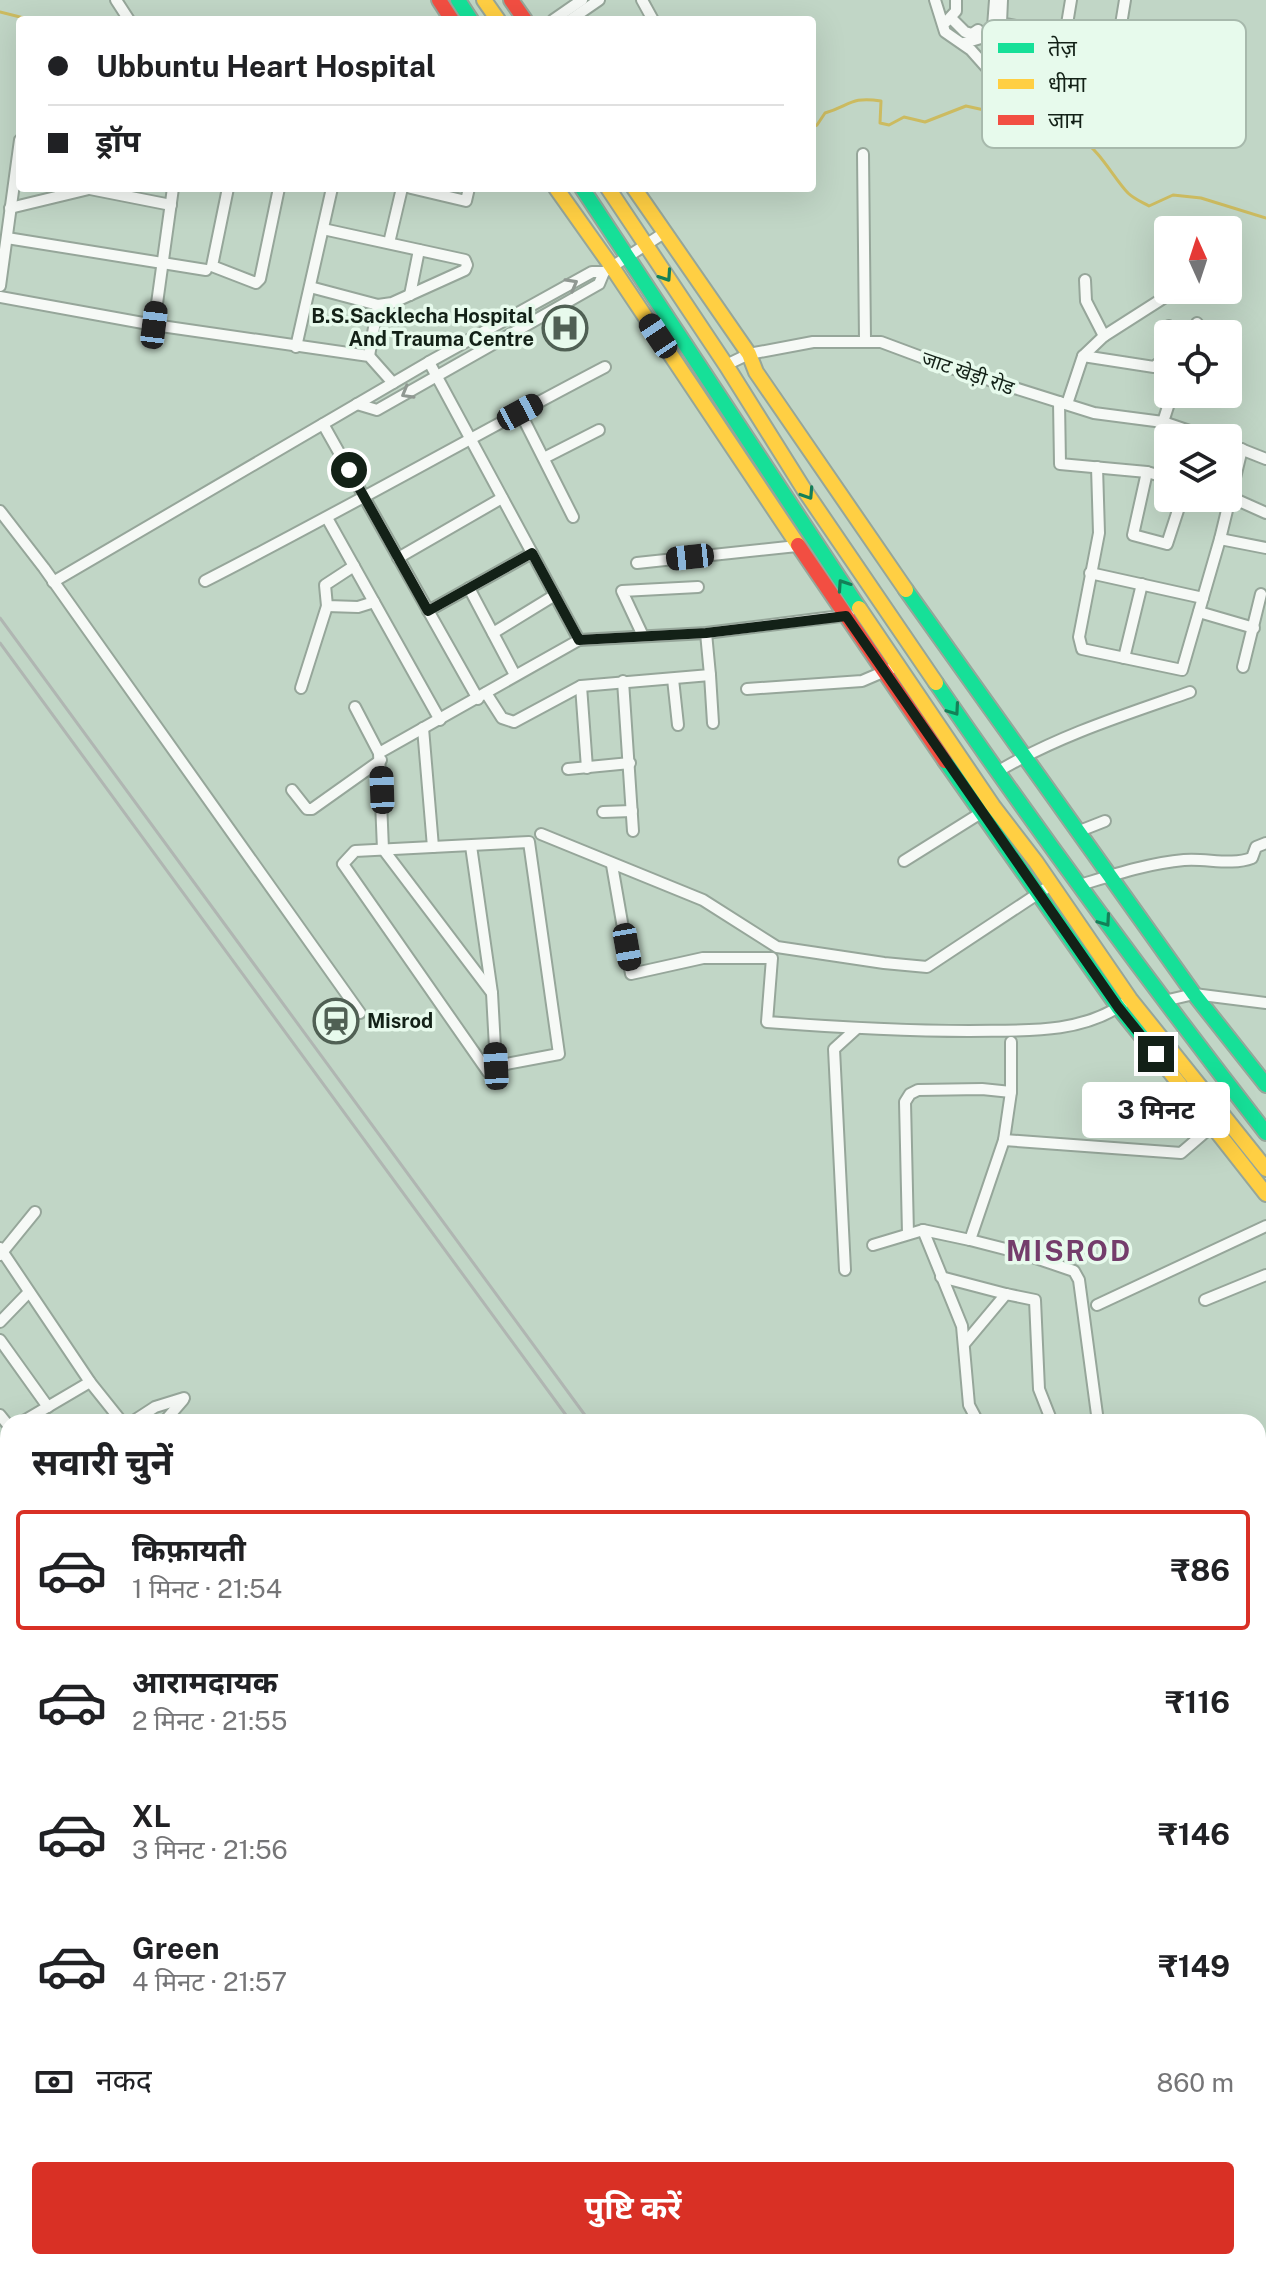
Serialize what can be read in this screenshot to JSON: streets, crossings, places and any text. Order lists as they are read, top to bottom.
{
  "streets": {
    "street": ["जाट खेड़ी रोड"]
  },
  "districts": ["MISROD"],
  "places": {
    "hospital": ["B.S.Sacklecha Hospital And Trauma Centre"],
    "station": ["Misrod"]
  },
  "legend": ["तेज़", "धीमा", "जाम"],
  "north": "top",
  "page": {
    "banner": ["Ubbuntu Heart Hospital", "ड्रॉप"],
    "bubble": "3 मिनट",
    "heading": "सवारी चुनें",
    "list": [
      {
        "name": "किफ़ायती",
        "note": "1 मिनट · 21:54",
        "value": "₹86"
      },
      {
        "name": "आरामदायक",
        "note": "2 मिनट · 21:55",
        "value": "₹116"
      },
      {
        "name": "XL",
        "note": "3 मिनट · 21:56",
        "value": "₹146"
      },
      {
        "name": "Green",
        "note": "4 मिनट · 21:57",
        "value": "₹149"
      }
    ],
    "pay": ["नकद", "860 m"],
    "buttons": "पुष्टि करें"
  }
}
